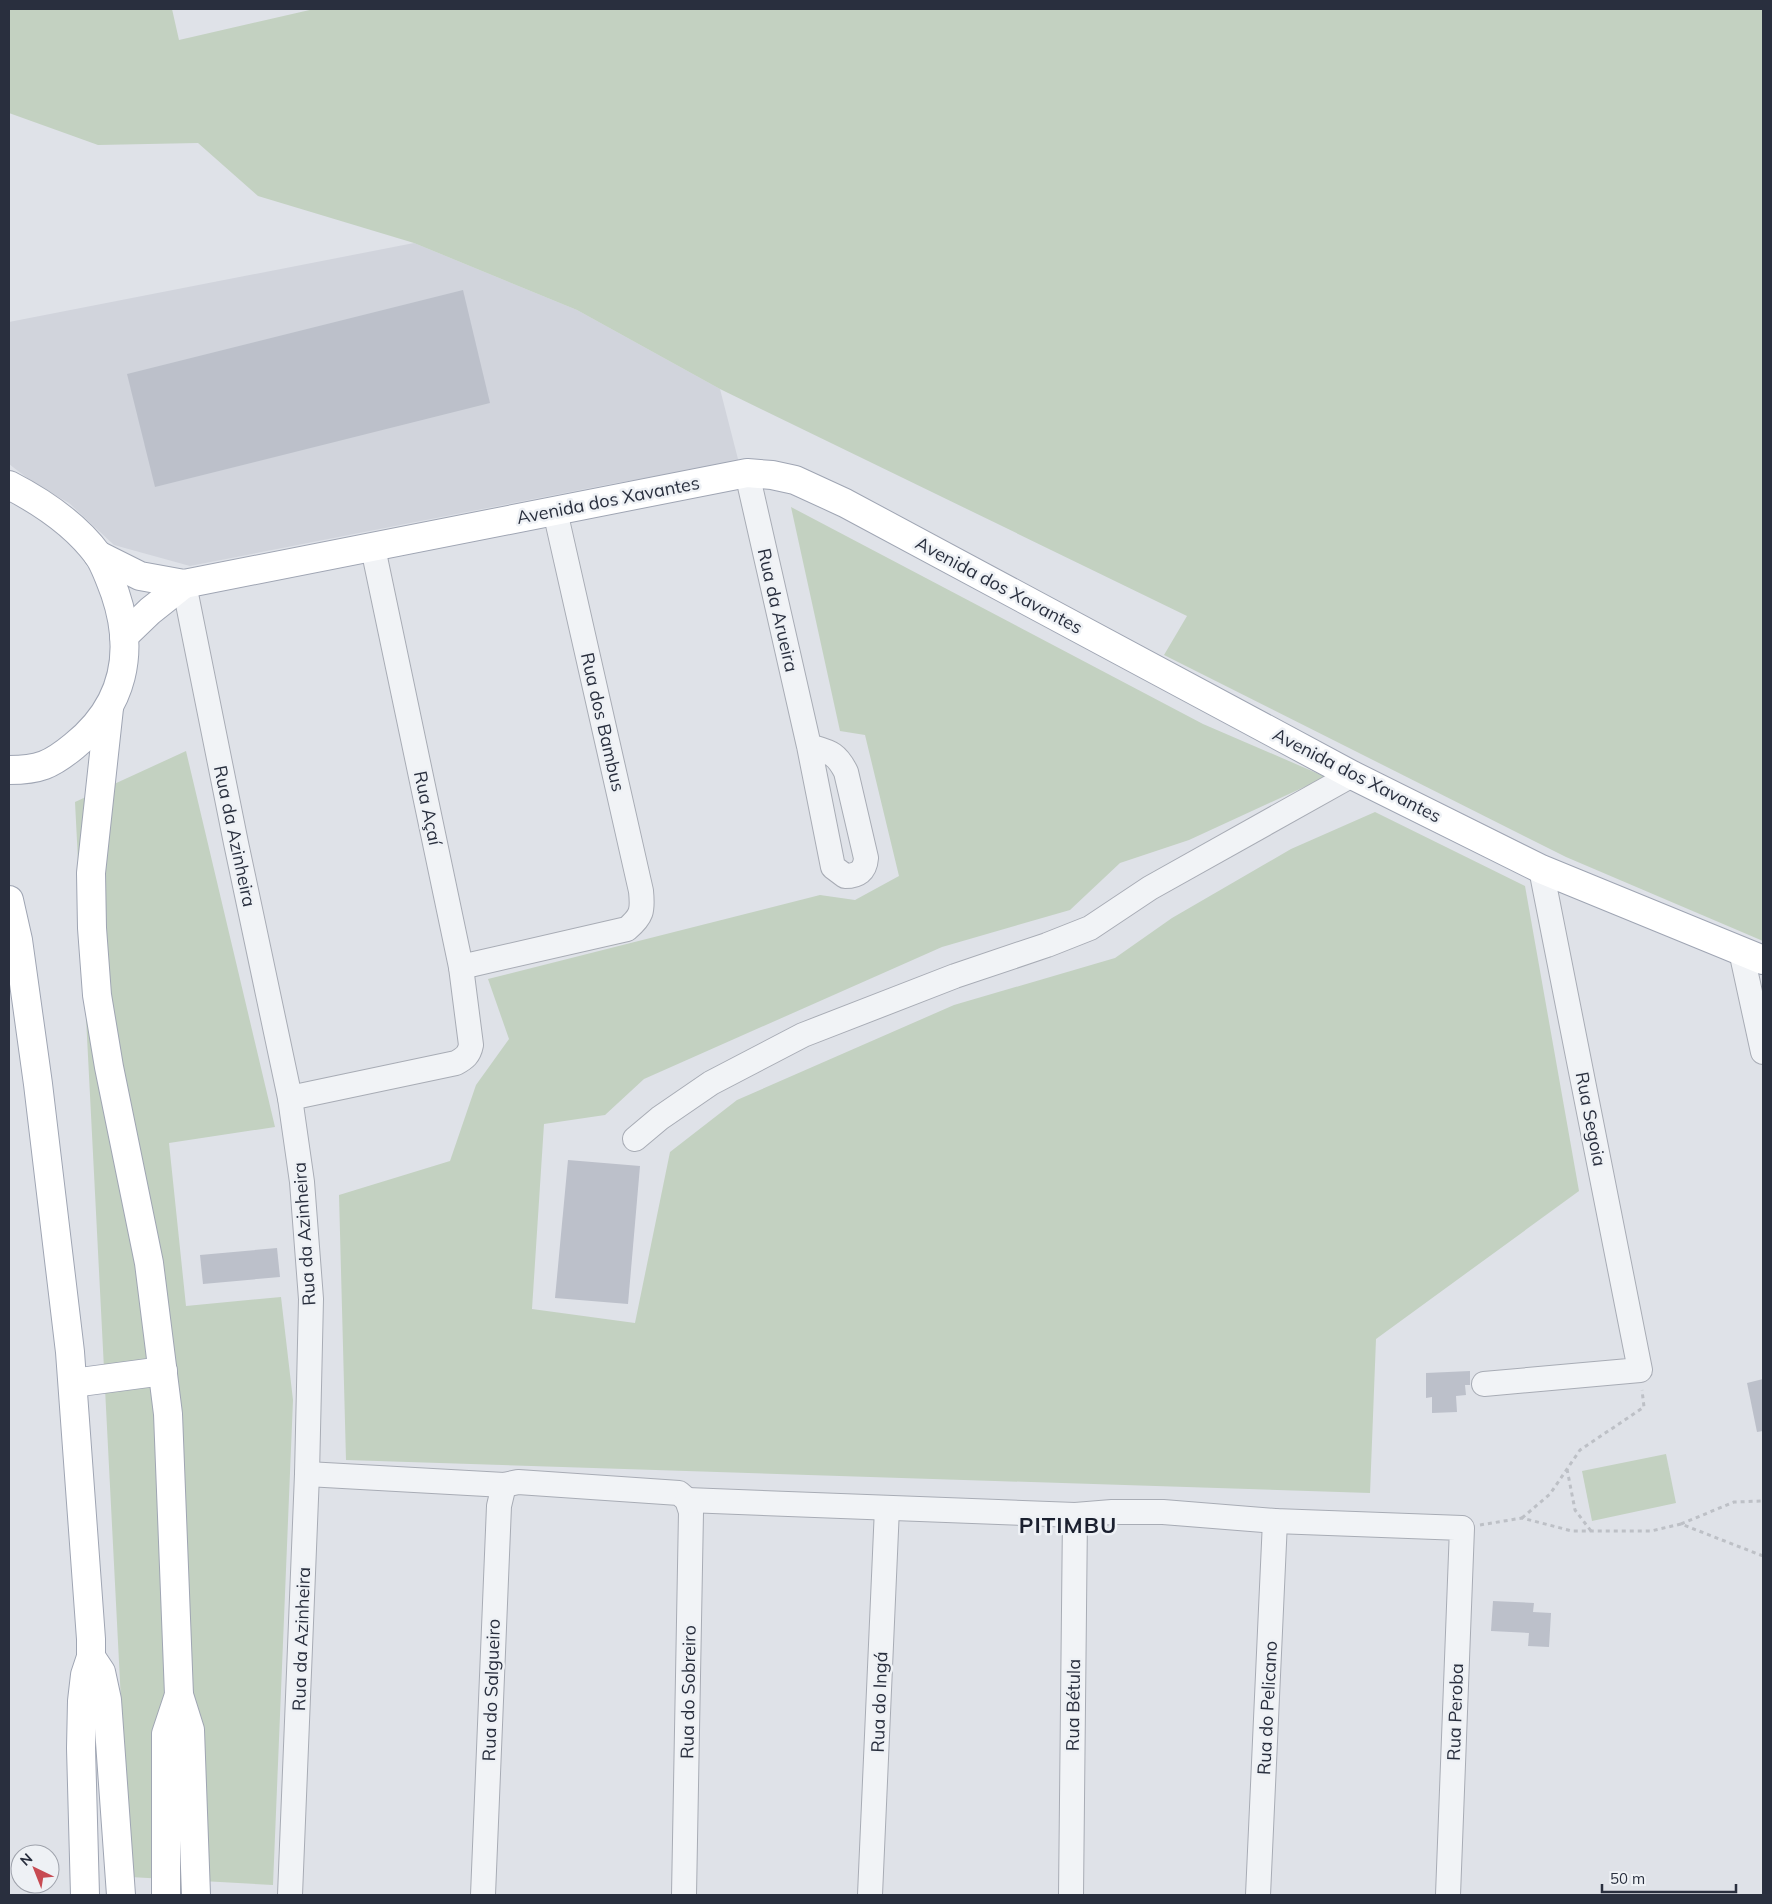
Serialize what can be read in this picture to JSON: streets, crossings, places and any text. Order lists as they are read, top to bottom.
{
  "streets": {
    "main road": ["Avenida dos Xavantes"],
    "street": [
      "Rua da Arueira",
      "Rua dos Bambus",
      "Rua Açaí",
      "Rua da Azinheira",
      "Rua Segoia",
      "Rua do Salgueiro",
      "Rua do Sobreiro",
      "Rua do Ingá",
      "Rua Bétula",
      "Rua do Pelicano",
      "Rua Peroba"
    ]
  },
  "crossings": [
    ["Avenida dos Xavantes", "Rua da Arueira"],
    ["Avenida dos Xavantes", "Rua dos Bambus"],
    ["Avenida dos Xavantes", "Rua Açaí"],
    ["Avenida dos Xavantes", "Rua da Azinheira"],
    ["Avenida dos Xavantes", "Rua Segoia"],
    ["Rua dos Bambus", "Rua Açaí"],
    ["Rua Açaí", "Rua da Azinheira"]
  ],
  "districts": ["PITIMBU"],
  "scale_bar": "50 m",
  "north": "top left"
}
